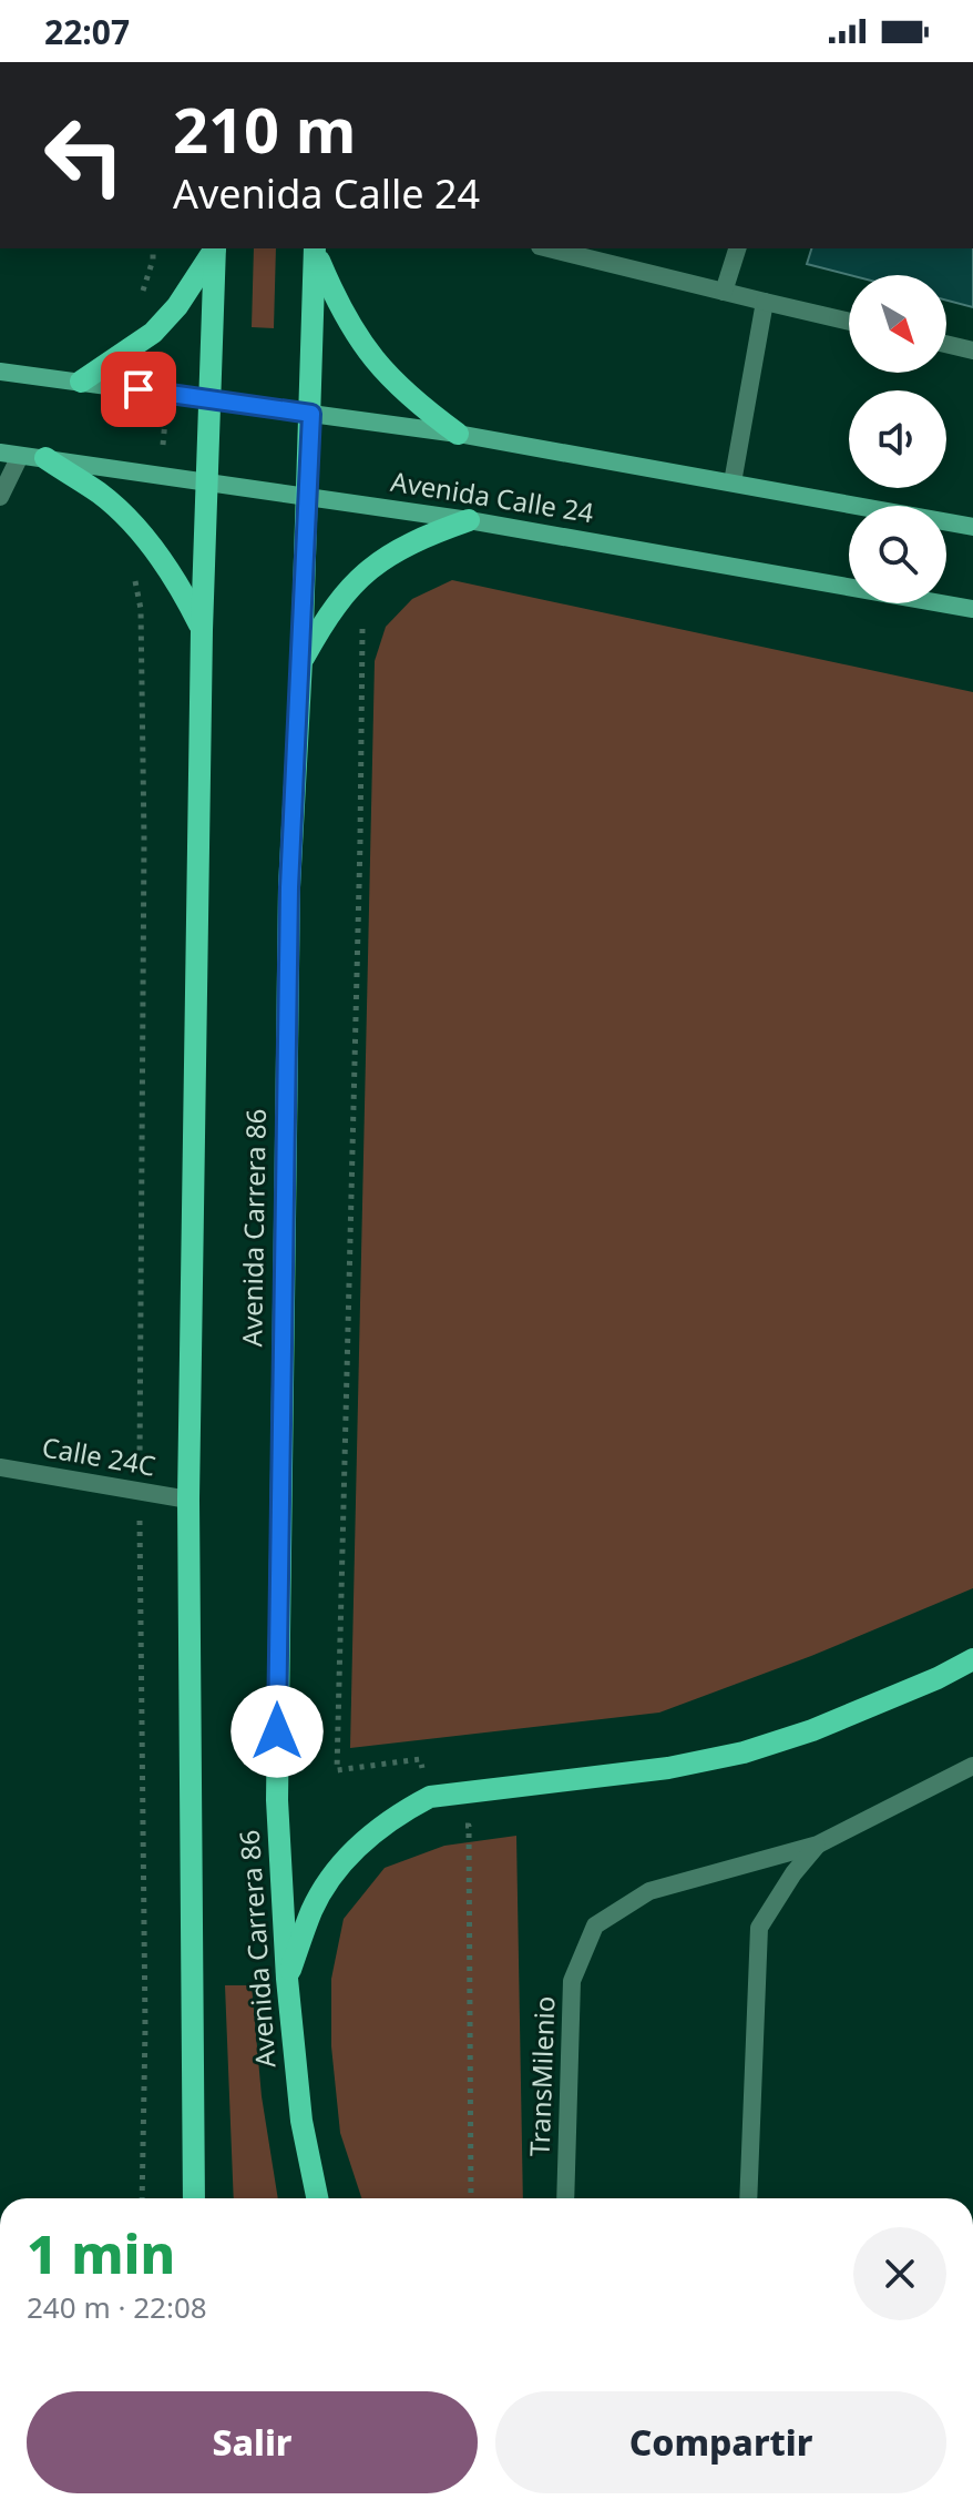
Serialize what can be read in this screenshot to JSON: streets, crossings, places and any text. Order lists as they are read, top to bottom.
{
  "streets": {
    "main road": ["Avenida Calle 24", "Avenida Carrera 86"],
    "street": ["Calle 24C", "TransMilenio"]
  },
  "crossings": [
    ["Avenida Calle 24", "Avenida Carrera 86"]
  ],
  "north": "bottom right",
  "page": {
    "status": "22:07",
    "turn": ["210 m", "Avenida Calle 24"],
    "heading": ["1 min", "240 m · 22:08"],
    "buttons": ["Salir", "Compartir"]
  }
}
